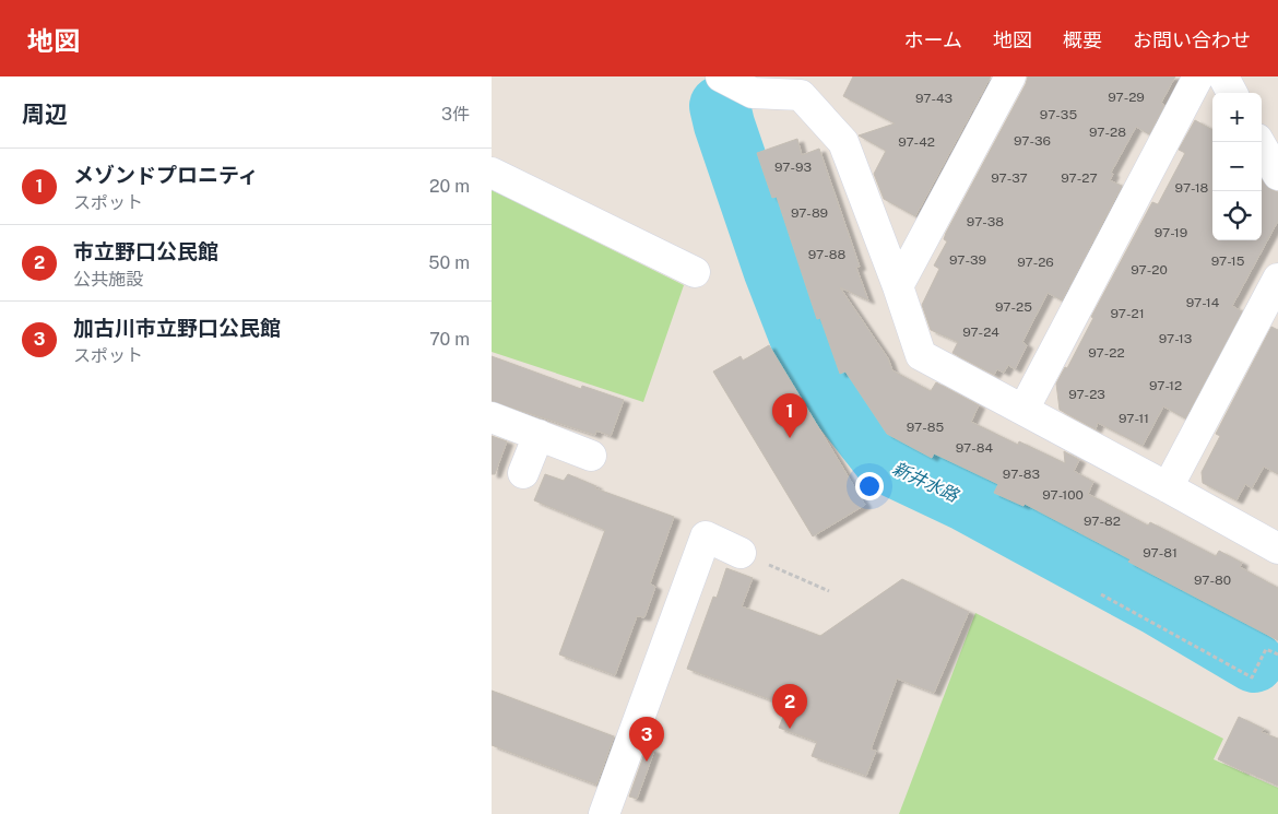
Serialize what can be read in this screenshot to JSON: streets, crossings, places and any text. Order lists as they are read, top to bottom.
{
  "water": ["新井水路"],
  "house_numbers": [
    "97-29",
    "97-43",
    "97-35",
    "97-28",
    "97-36",
    "97-42",
    "97-93",
    "97-37",
    "97-27",
    "97-18",
    "97-89",
    "97-38",
    "97-19",
    "97-88",
    "97-39",
    "97-15",
    "97-26",
    "97-20",
    "97-14",
    "97-25",
    "97-21",
    "97-24",
    "97-13",
    "97-22",
    "97-12",
    "97-23",
    "97-11",
    "97-85",
    "97-84",
    "97-83",
    "97-100",
    "97-82",
    "97-81",
    "97-80"
  ],
  "page": {
    "header": "地図",
    "nav": [
      "ホーム",
      "地図",
      "概要",
      "お問い合わせ"
    ],
    "heading": ["周辺", "3件"],
    "map_buttons": ["+", "−"],
    "list": [
      {
        "mark": "1",
        "name": "メゾンドプロニティ",
        "note": "スポット",
        "value": "20 m"
      },
      {
        "mark": "2",
        "name": "市立野口公民館",
        "note": "公共施設",
        "value": "50 m"
      },
      {
        "mark": "3",
        "name": "加古川市立野口公民館",
        "note": "スポット",
        "value": "70 m"
      }
    ],
    "pins": ["1", "2", "3"]
  }
}
